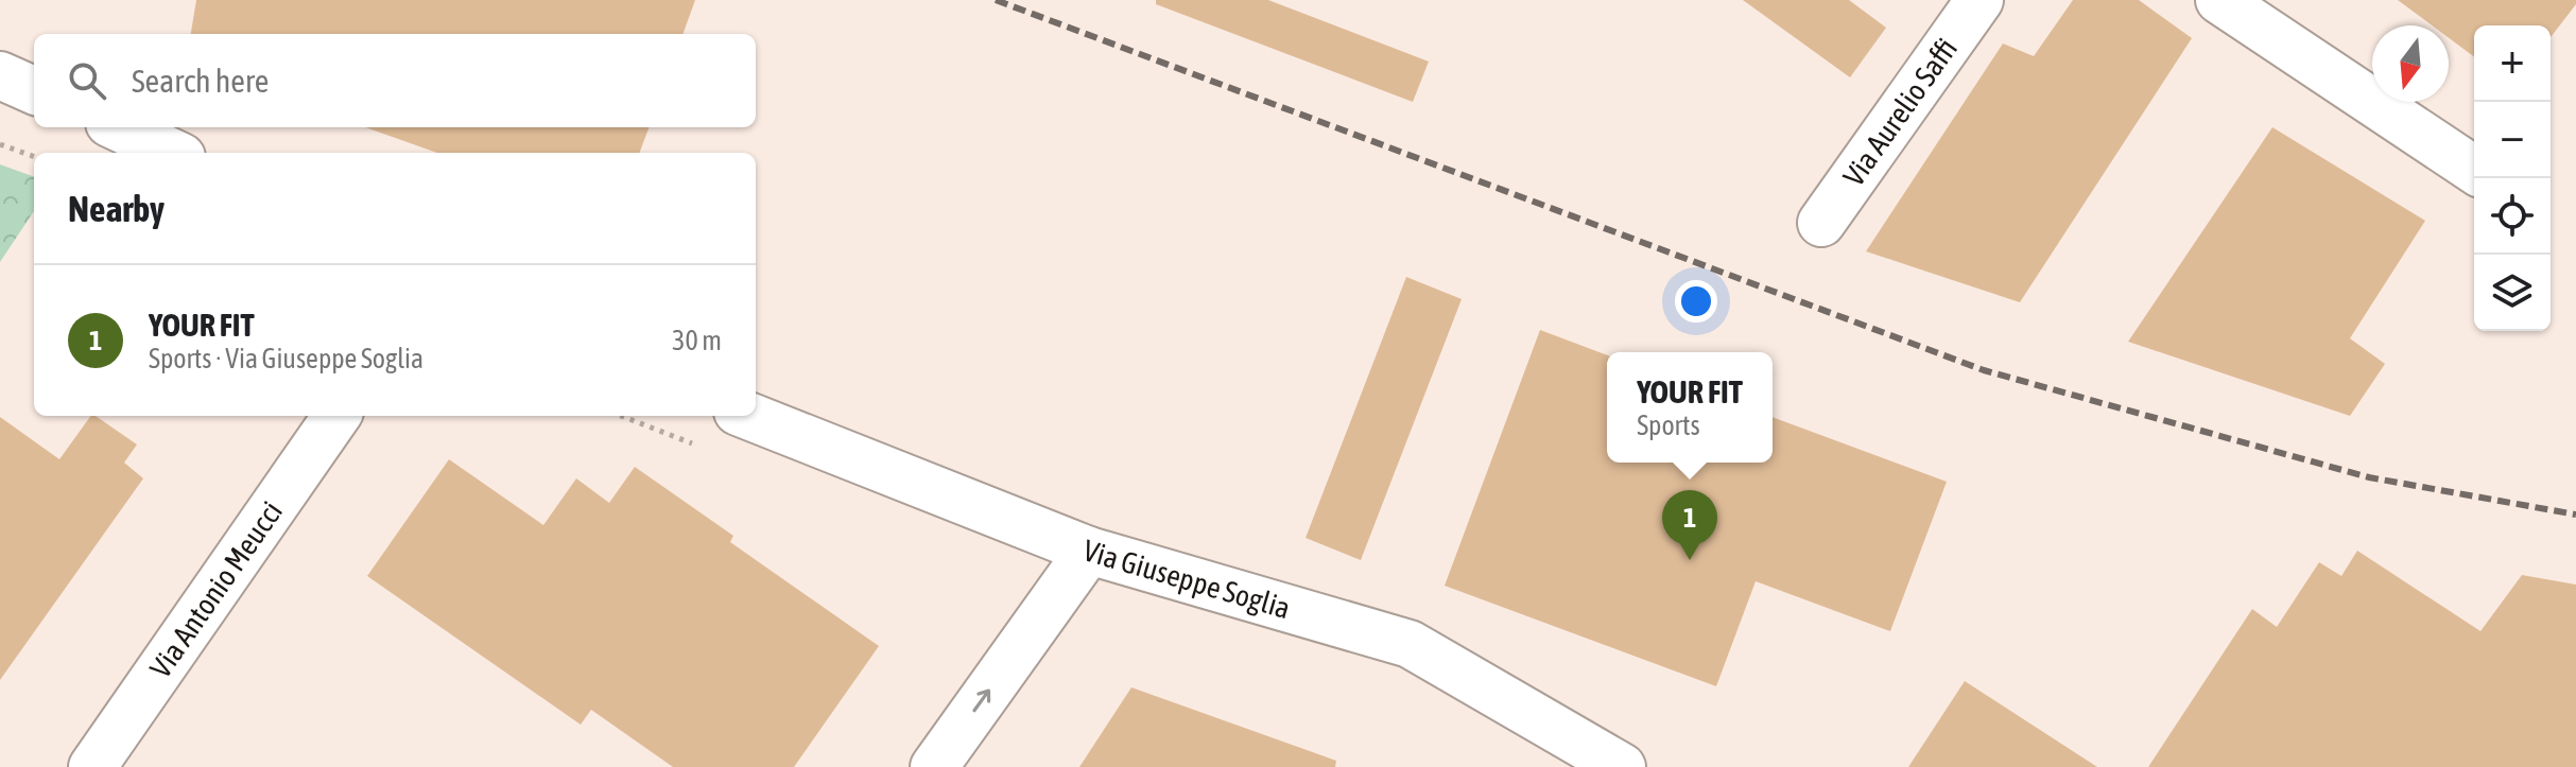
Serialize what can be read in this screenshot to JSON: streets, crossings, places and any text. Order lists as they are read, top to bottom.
{
  "streets": {
    "street": ["Via Aurelio Saffi", "Via Giuseppe Soglia", "Via Antonio Meucci"]
  },
  "north": "bottom",
  "page": {
    "map_buttons": ["+", "−"],
    "search": "Search here",
    "heading": "Nearby",
    "list": [
      {
        "mark": "1",
        "name": "YOUR FIT",
        "note": "Sports · Via Giuseppe Soglia",
        "value": "30 m"
      }
    ],
    "popup": ["YOUR FIT", "Sports"],
    "pins": "1"
  }
}
